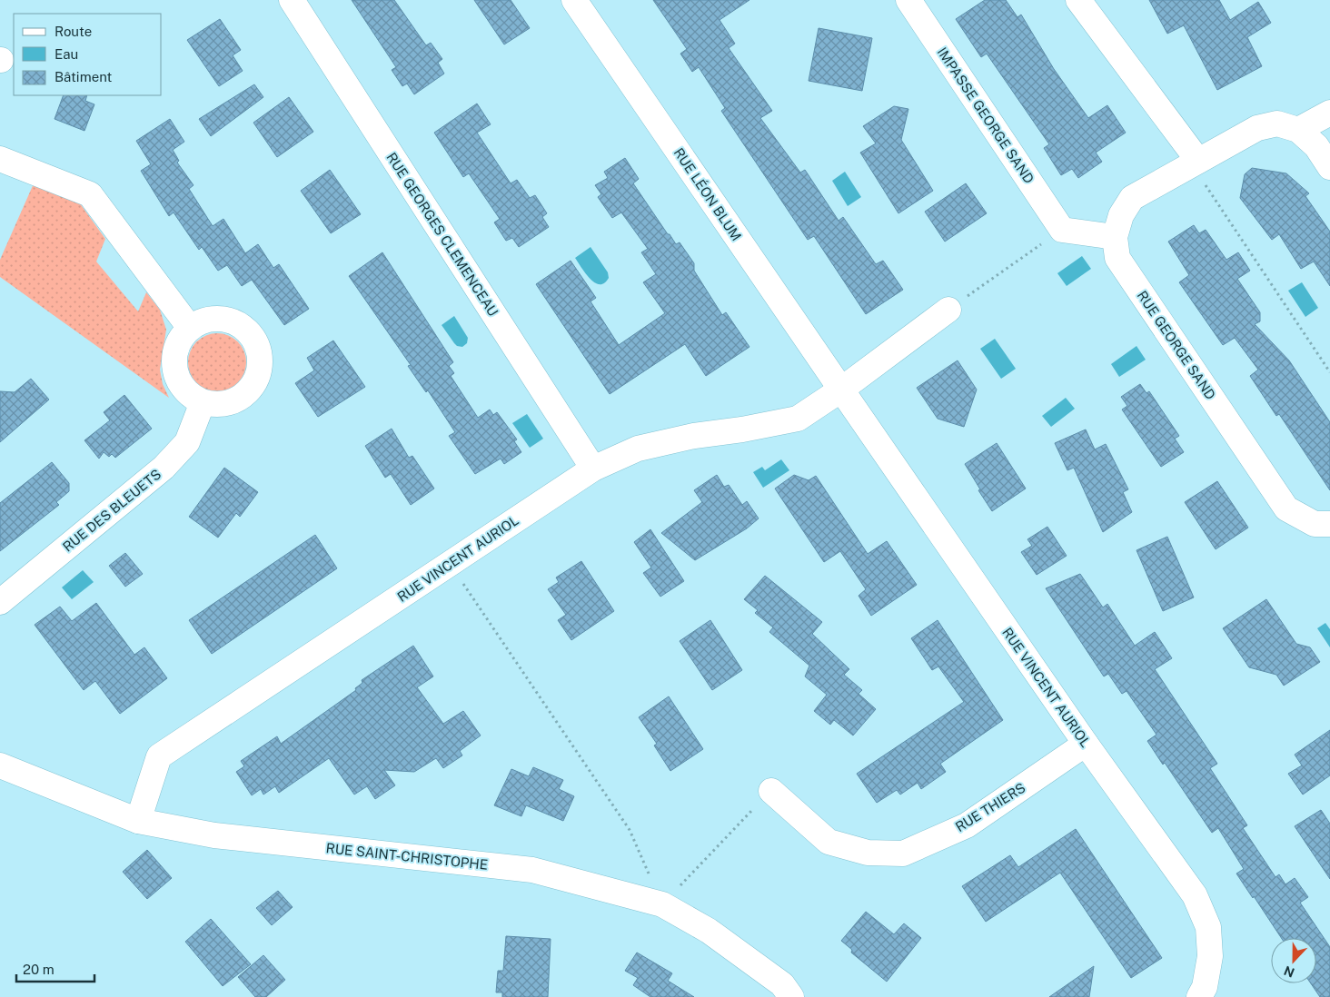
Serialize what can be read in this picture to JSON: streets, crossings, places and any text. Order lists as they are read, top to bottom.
{
  "streets": {
    "street": [
      "IMPASSE GEORGE SAND",
      "RUE LÉON BLUM",
      "RUE GEORGES CLEMENCEAU",
      "RUE GEORGE SAND",
      "RUE DES BLEUETS",
      "RUE VINCENT AURIOL",
      "RUE THIERS",
      "RUE SAINT-CHRISTOPHE"
    ]
  },
  "crossings": [
    ["RUE LÉON BLUM", "RUE VINCENT AURIOL"],
    ["RUE GEORGES CLEMENCEAU", "RUE VINCENT AURIOL"],
    ["RUE VINCENT AURIOL", "RUE THIERS"],
    ["RUE VINCENT AURIOL", "RUE SAINT-CHRISTOPHE"]
  ],
  "legend": ["Route", "Eau", "Bâtiment"],
  "scale_bar": "20 m",
  "north": "bottom"
}
